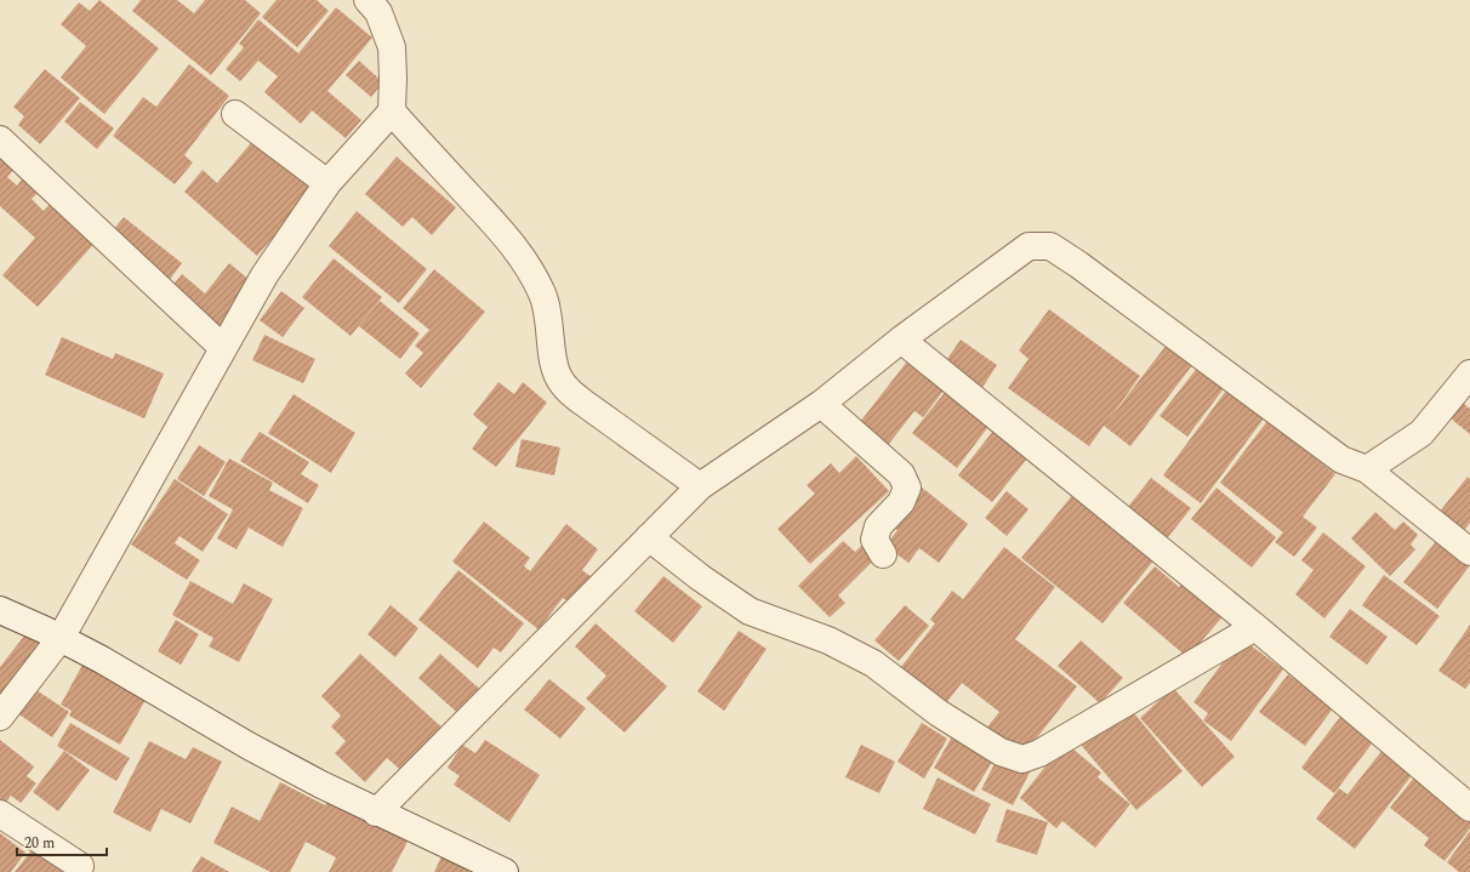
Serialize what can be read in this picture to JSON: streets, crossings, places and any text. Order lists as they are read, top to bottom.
{
  "scale_bar": "20 m"
}
